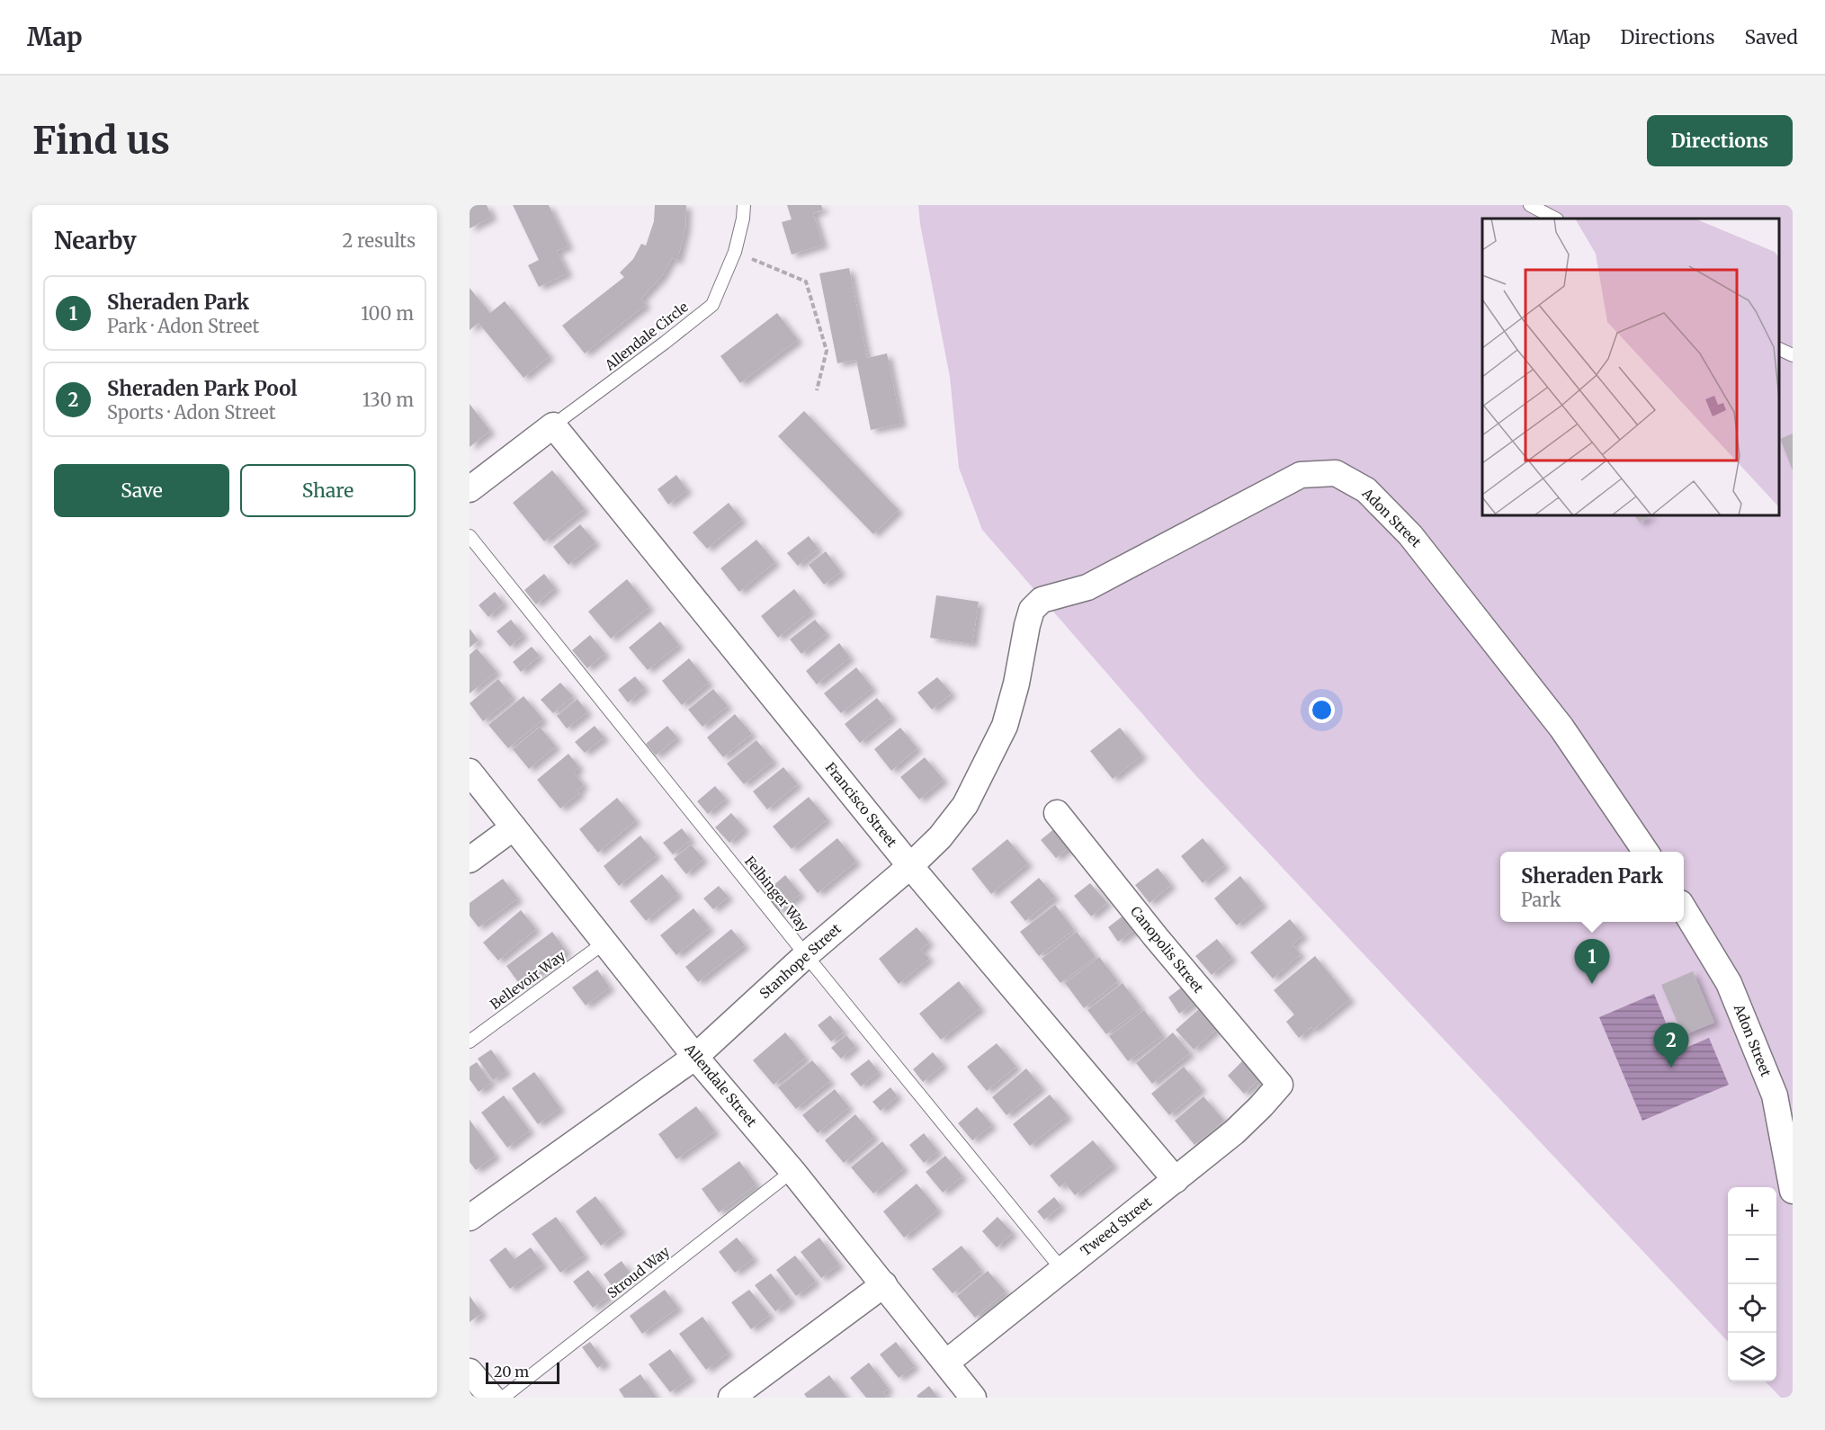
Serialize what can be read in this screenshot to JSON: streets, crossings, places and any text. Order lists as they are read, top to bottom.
{
  "streets": {
    "street": [
      "Adon Street",
      "Francisco Street",
      "Canopolis Street",
      "Stanhope Street",
      "Allendale Street",
      "Tweed Street"
    ],
    "lane": [
      "Allendale Circle",
      "Felbinger Way",
      "Bellevoir Way",
      "Stroud Way"
    ]
  },
  "crossings": [
    ["Allendale Circle", "Francisco Street"],
    ["Adon Street", "Stanhope Street"],
    ["Francisco Street", "Stanhope Street"],
    ["Francisco Street", "Tweed Street"],
    ["Felbinger Way", "Stanhope Street"],
    ["Felbinger Way", "Tweed Street"],
    ["Canopolis Street", "Tweed Street"],
    ["Stanhope Street", "Allendale Street"],
    ["Bellevoir Way", "Allendale Street"],
    ["Allendale Street", "Tweed Street"],
    ["Allendale Street", "Stroud Way"]
  ],
  "scale_bar": "20 m",
  "page": {
    "header": "Map",
    "nav": ["Map", "Directions", "Saved"],
    "buttons": [
      "Directions",
      ["Save", "Share"]
    ],
    "title": "Find us",
    "heading": ["Nearby", "2 results"],
    "list": [
      {
        "mark": "1",
        "name": "Sheraden Park",
        "note": "Park · Adon Street",
        "value": "100 m"
      },
      {
        "mark": "2",
        "name": "Sheraden Park Pool",
        "note": "Sports · Adon Street",
        "value": "130 m"
      }
    ],
    "popup": ["Sheraden Park", "Park"],
    "pins": ["1", "2"],
    "map_buttons": ["+", "−"],
    "scale": "20 m"
  }
}
